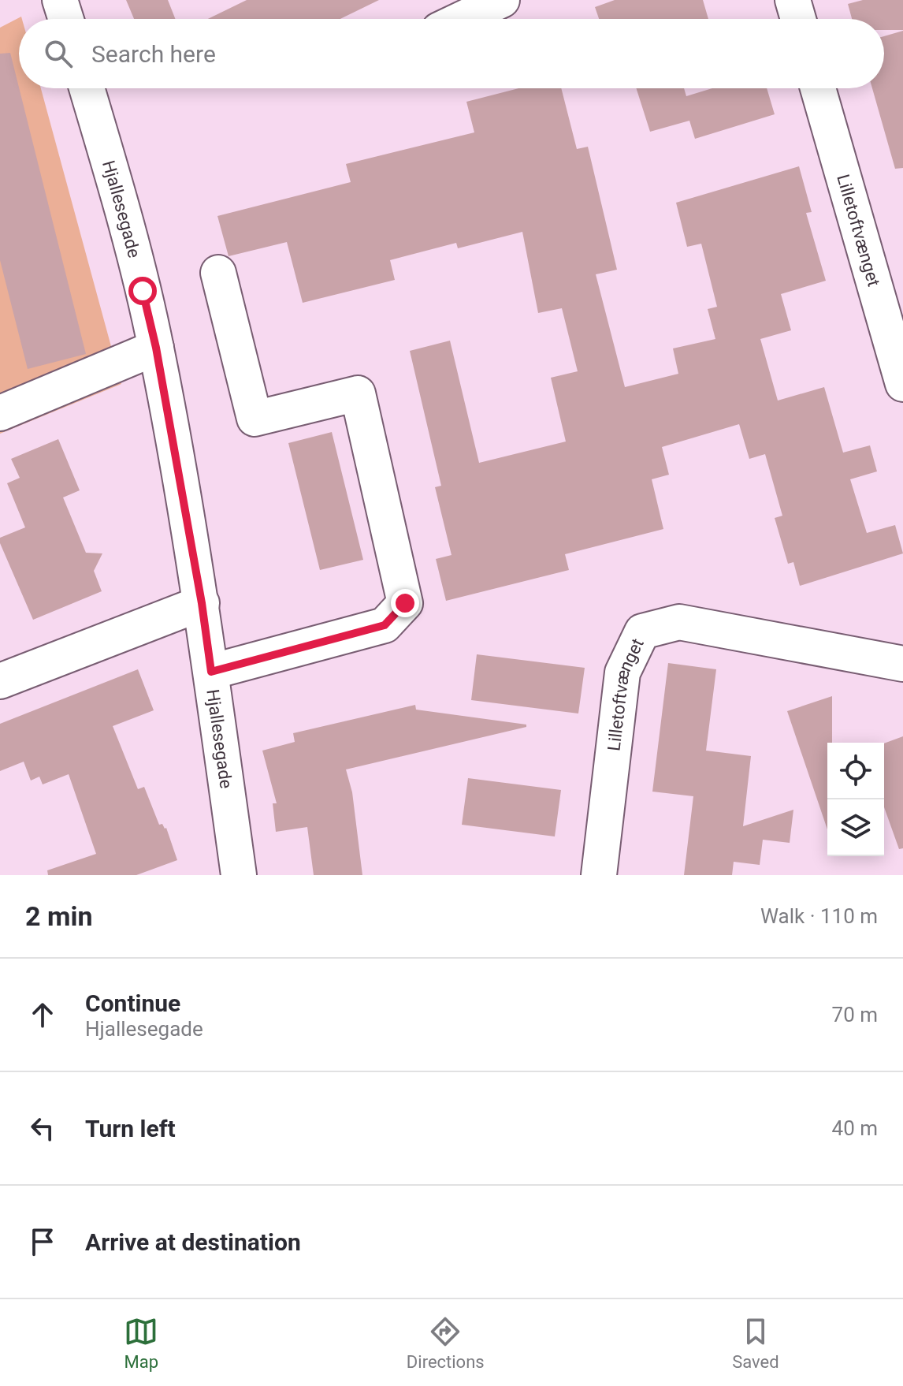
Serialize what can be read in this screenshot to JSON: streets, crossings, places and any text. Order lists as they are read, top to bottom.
{
  "streets": {
    "street": ["Hjallesegade", "Lilletoftvænget"]
  },
  "page": {
    "search": "Search here",
    "heading": ["2 min", "Walk · 110 m"],
    "list": [
      ["Continue", "Hjallesegade", "70 m"],
      ["Turn left", "40 m"],
      "Arrive at destination"
    ],
    "nav": ["Map", "Directions", "Saved"]
  }
}
